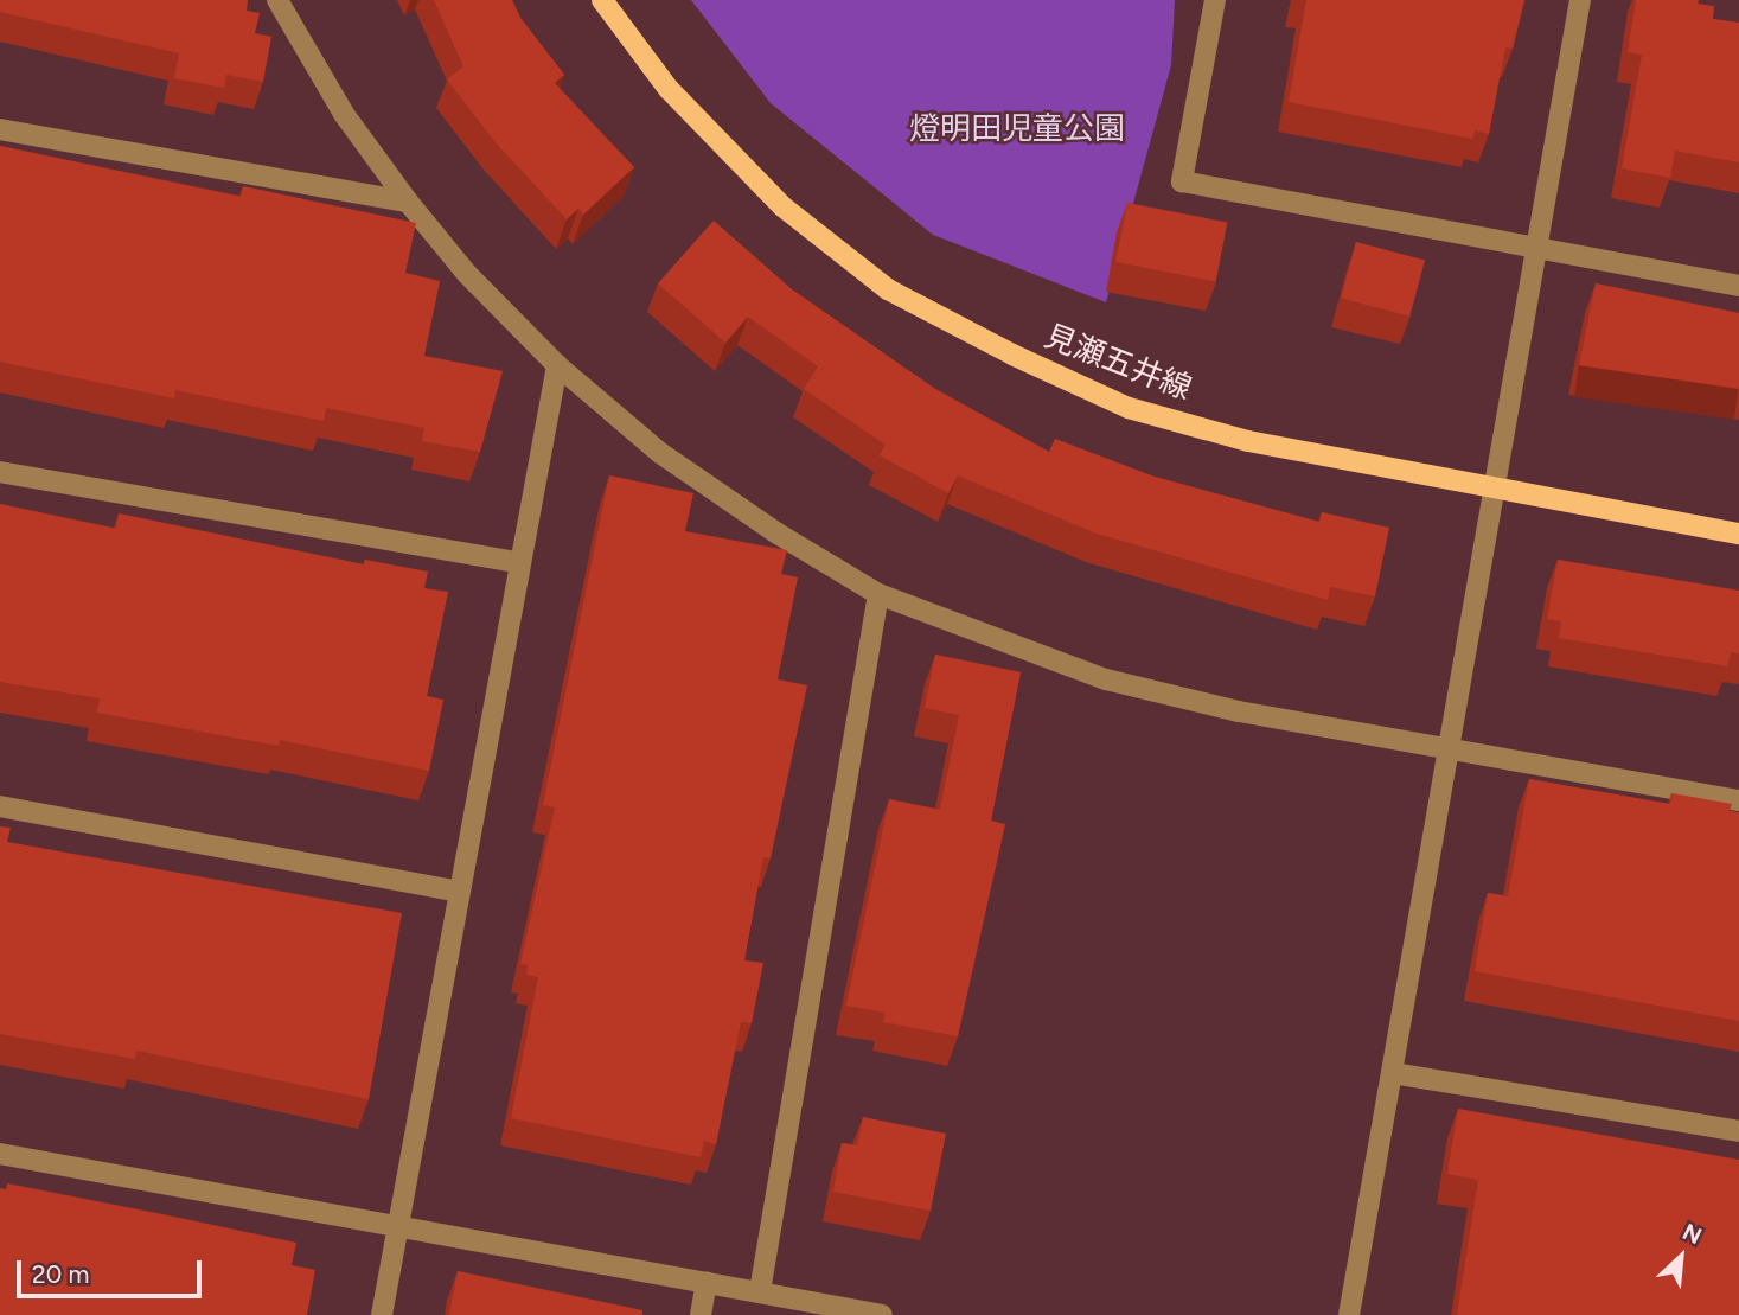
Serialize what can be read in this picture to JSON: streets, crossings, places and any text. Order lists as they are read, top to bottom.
{
  "streets": {
    "main road": ["見瀬五井線"]
  },
  "parks": ["燈明田児童公園"],
  "scale_bar": "20 m",
  "north": "top right"
}
